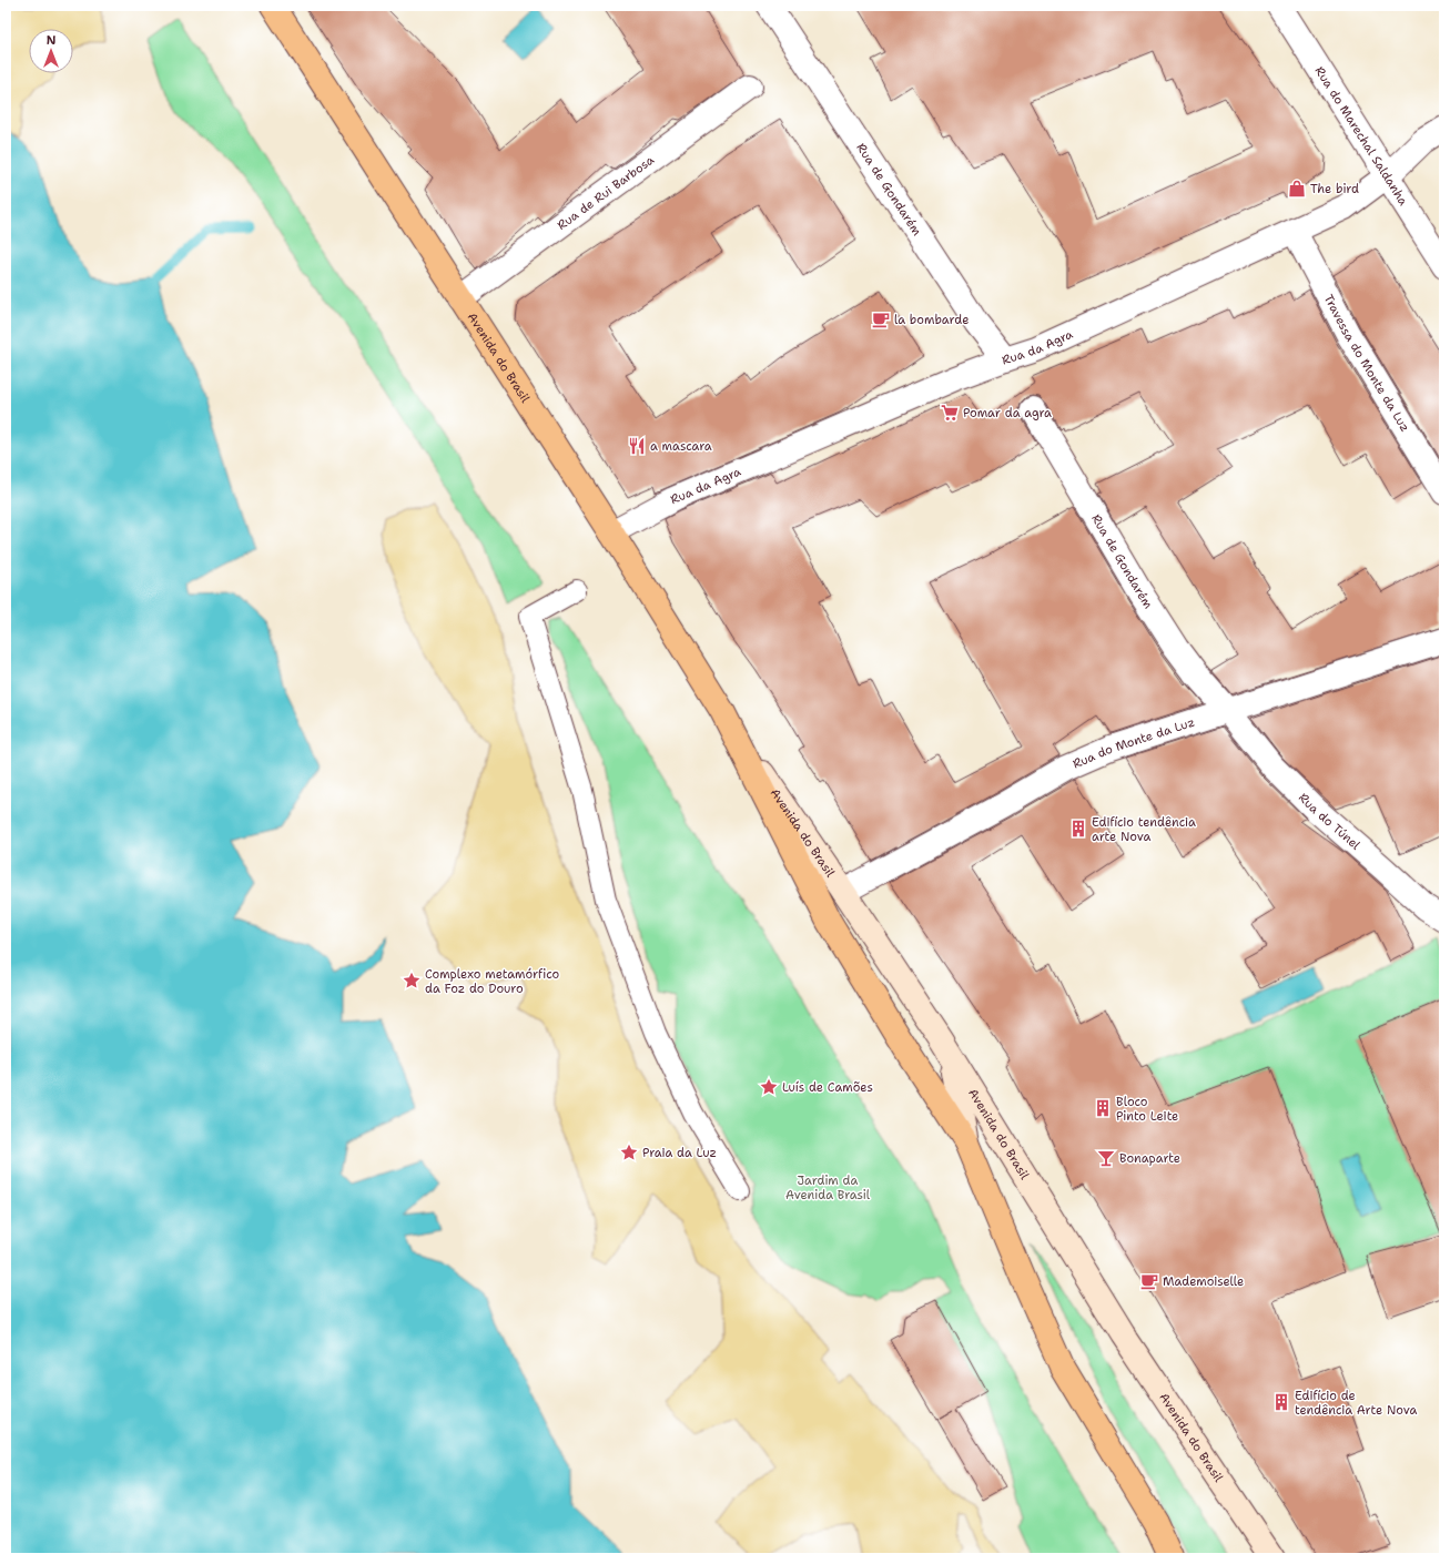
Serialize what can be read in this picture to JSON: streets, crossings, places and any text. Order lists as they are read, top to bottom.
{
  "streets": {
    "main road": ["Avenida do Brasil"],
    "street": [
      "Rua do Marechal Saldanha",
      "Rua de Gondarém",
      "Rua de Rui Barbosa",
      "Rua da Agra",
      "Travessa do Monte da Luz",
      "Rua do Monte da Luz",
      "Rua do Túnel"
    ]
  },
  "crossings": [
    ["Rua do Marechal Saldanha", "Rua da Agra"],
    ["Rua de Gondarém", "Rua da Agra"],
    ["Rua de Gondarém", "Rua do Monte da Luz"],
    ["Rua de Gondarém", "Rua do Túnel"],
    ["Rua de Rui Barbosa", "Avenida do Brasil"],
    ["Rua da Agra", "Avenida do Brasil"],
    ["Rua da Agra", "Travessa do Monte da Luz"],
    ["Avenida do Brasil", "Rua do Monte da Luz"],
    ["Rua do Monte da Luz", "Rua do Túnel"]
  ],
  "parks": ["Jardim da Avenida Brasil"],
  "places": {
    "shop": ["The bird"],
    "cafe": ["la bombarde", "Mademoiselle"],
    "supermarket": ["Pomar da agra"],
    "restaurant": ["a mascara"],
    "building": ["Edifício tendência arte Nova", "Bloco Pinto Leite", "Edifício de tendência Arte Nova"],
    "place": ["Complexo metamórfico da Foz do Douro", "Luís de Camões", "Praia da Luz"],
    "bar": ["Bonaparte"]
  },
  "north": "top"
}
